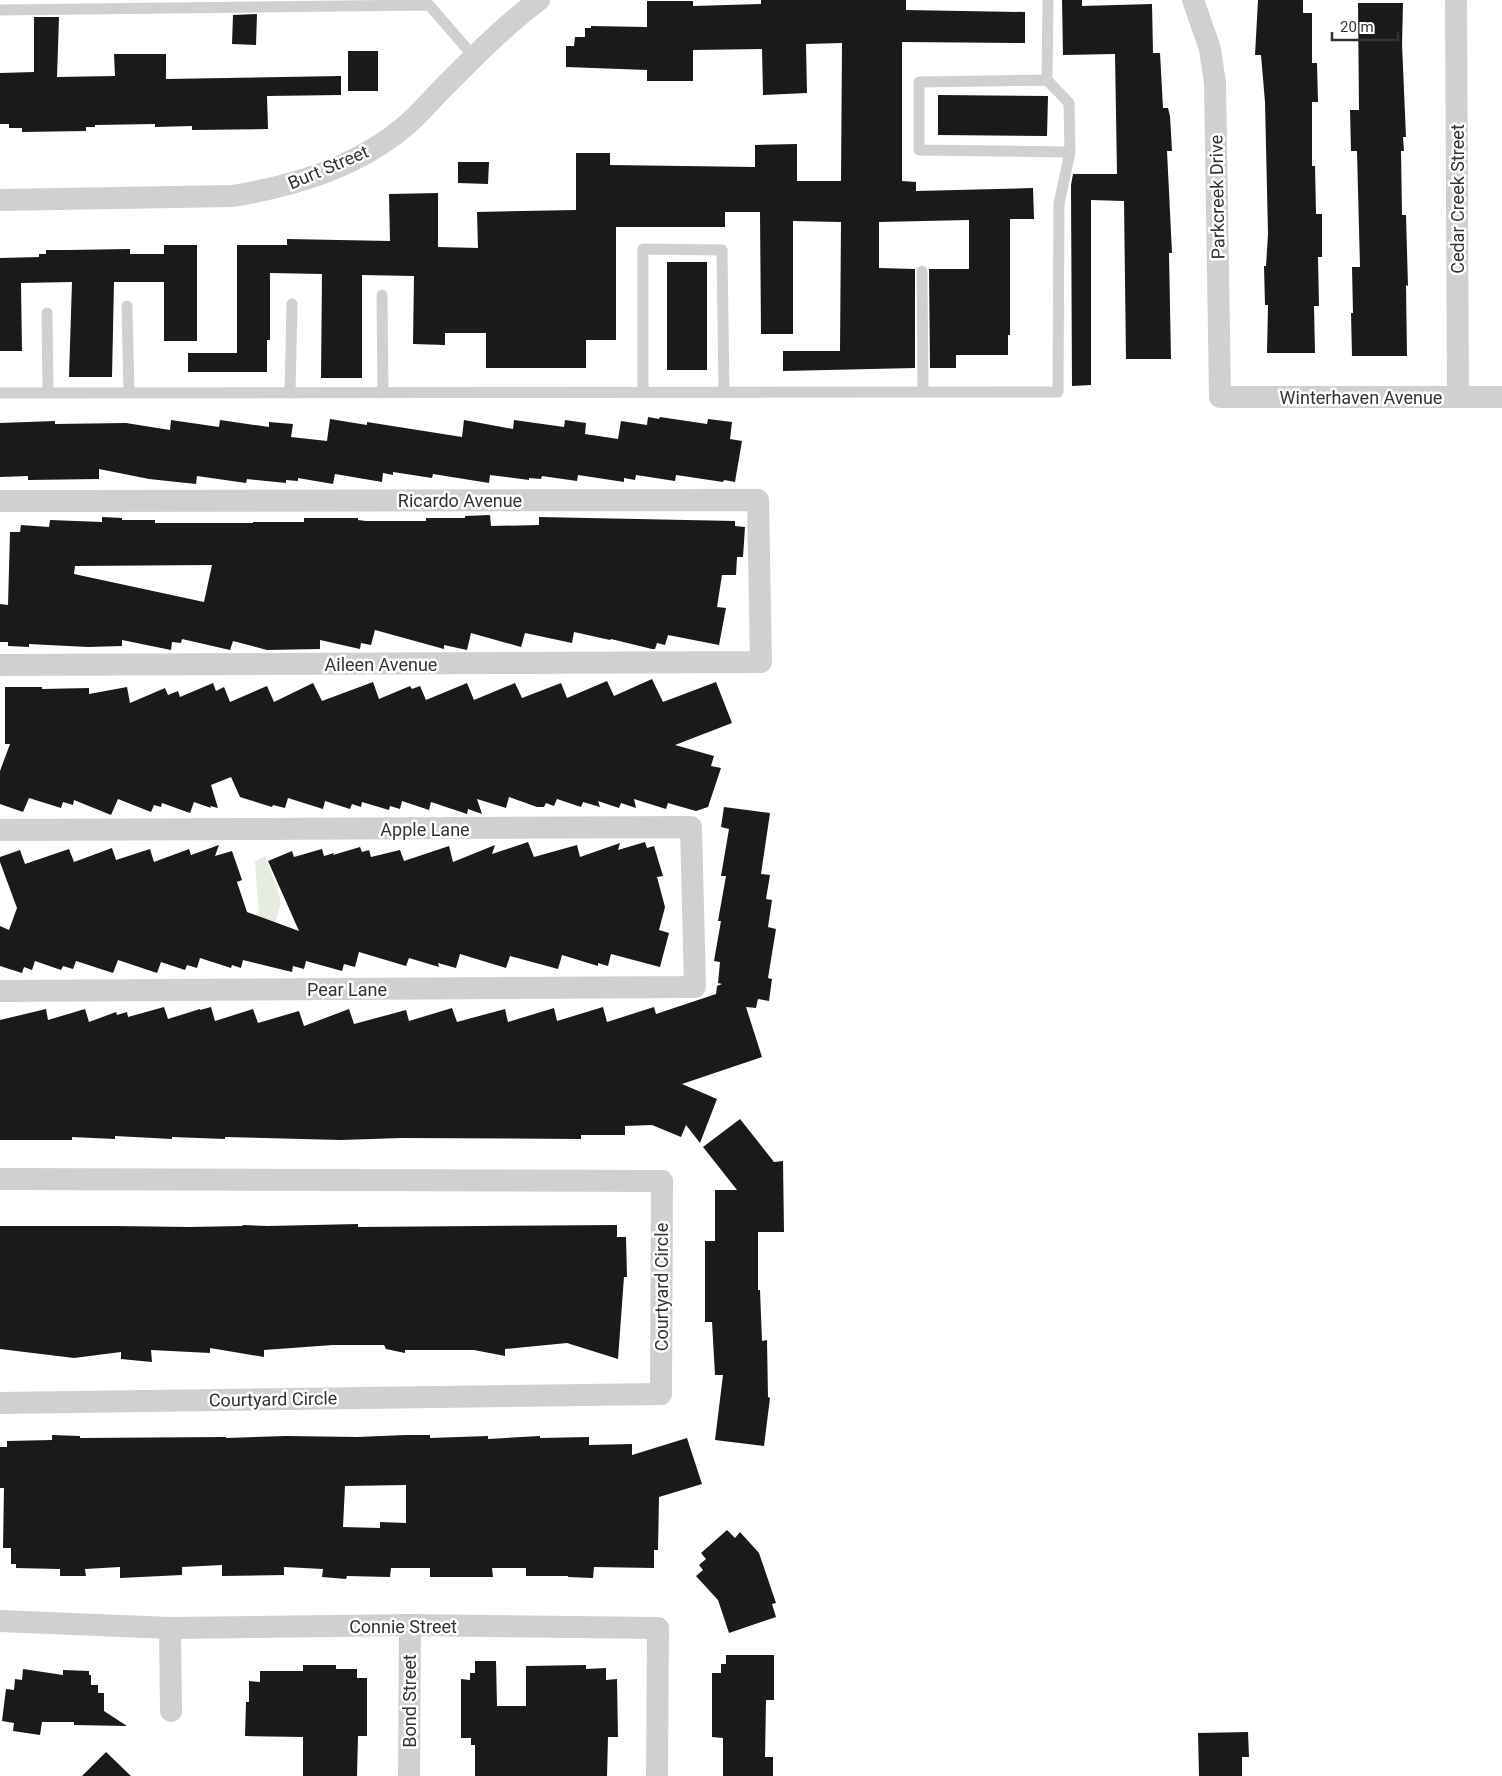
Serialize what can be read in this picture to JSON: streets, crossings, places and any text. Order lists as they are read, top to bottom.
{
  "streets": {
    "street": [
      "Burt Street",
      "Parkcreek Drive",
      "Cedar Creek Street",
      "Winterhaven Avenue",
      "Ricardo Avenue",
      "Aileen Avenue",
      "Apple Lane",
      "Pear Lane",
      "Courtyard Circle",
      "Connie Street",
      "Bond Street"
    ]
  },
  "crossings": [
    ["Parkcreek Drive", "Winterhaven Avenue"],
    ["Cedar Creek Street", "Winterhaven Avenue"],
    ["Ricardo Avenue", "Aileen Avenue"],
    ["Apple Lane", "Pear Lane"],
    ["Connie Street", "Bond Street"]
  ],
  "scale_bar": "20 m"
}
